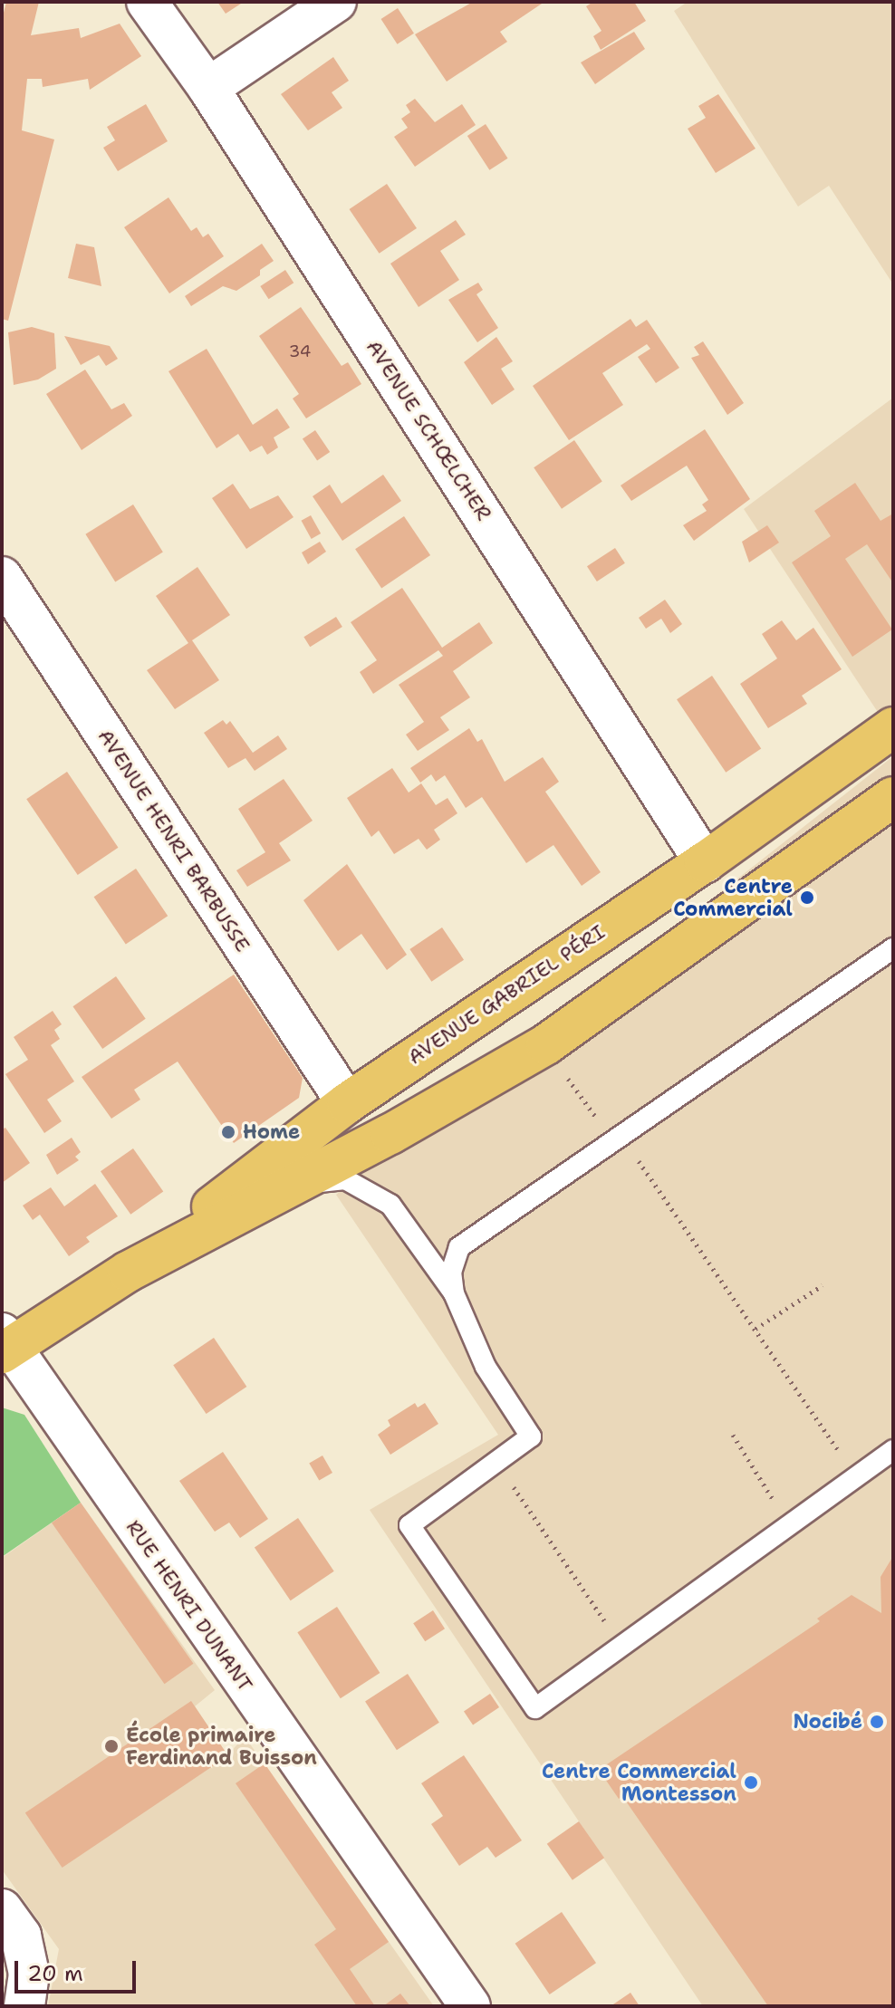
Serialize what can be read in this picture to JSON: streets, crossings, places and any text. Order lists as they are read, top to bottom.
{
  "streets": {
    "main road": ["AVENUE GABRIEL PÉRI"],
    "street": ["AVENUE SCHŒLCHER", "AVENUE HENRI BARBUSSE", "RUE HENRI DUNANT"]
  },
  "crossings": [
    ["AVENUE SCHŒLCHER", "AVENUE GABRIEL PÉRI"],
    ["AVENUE HENRI BARBUSSE", "AVENUE GABRIEL PÉRI"],
    ["AVENUE GABRIEL PÉRI", "RUE HENRI DUNANT"]
  ],
  "places": [
    "Centre Commercial",
    "Home",
    "Nocibé",
    "École primaire Ferdinand Buisson",
    "Centre Commercial Montesson"
  ],
  "house_numbers": ["34"],
  "scale_bar": "20 m"
}
